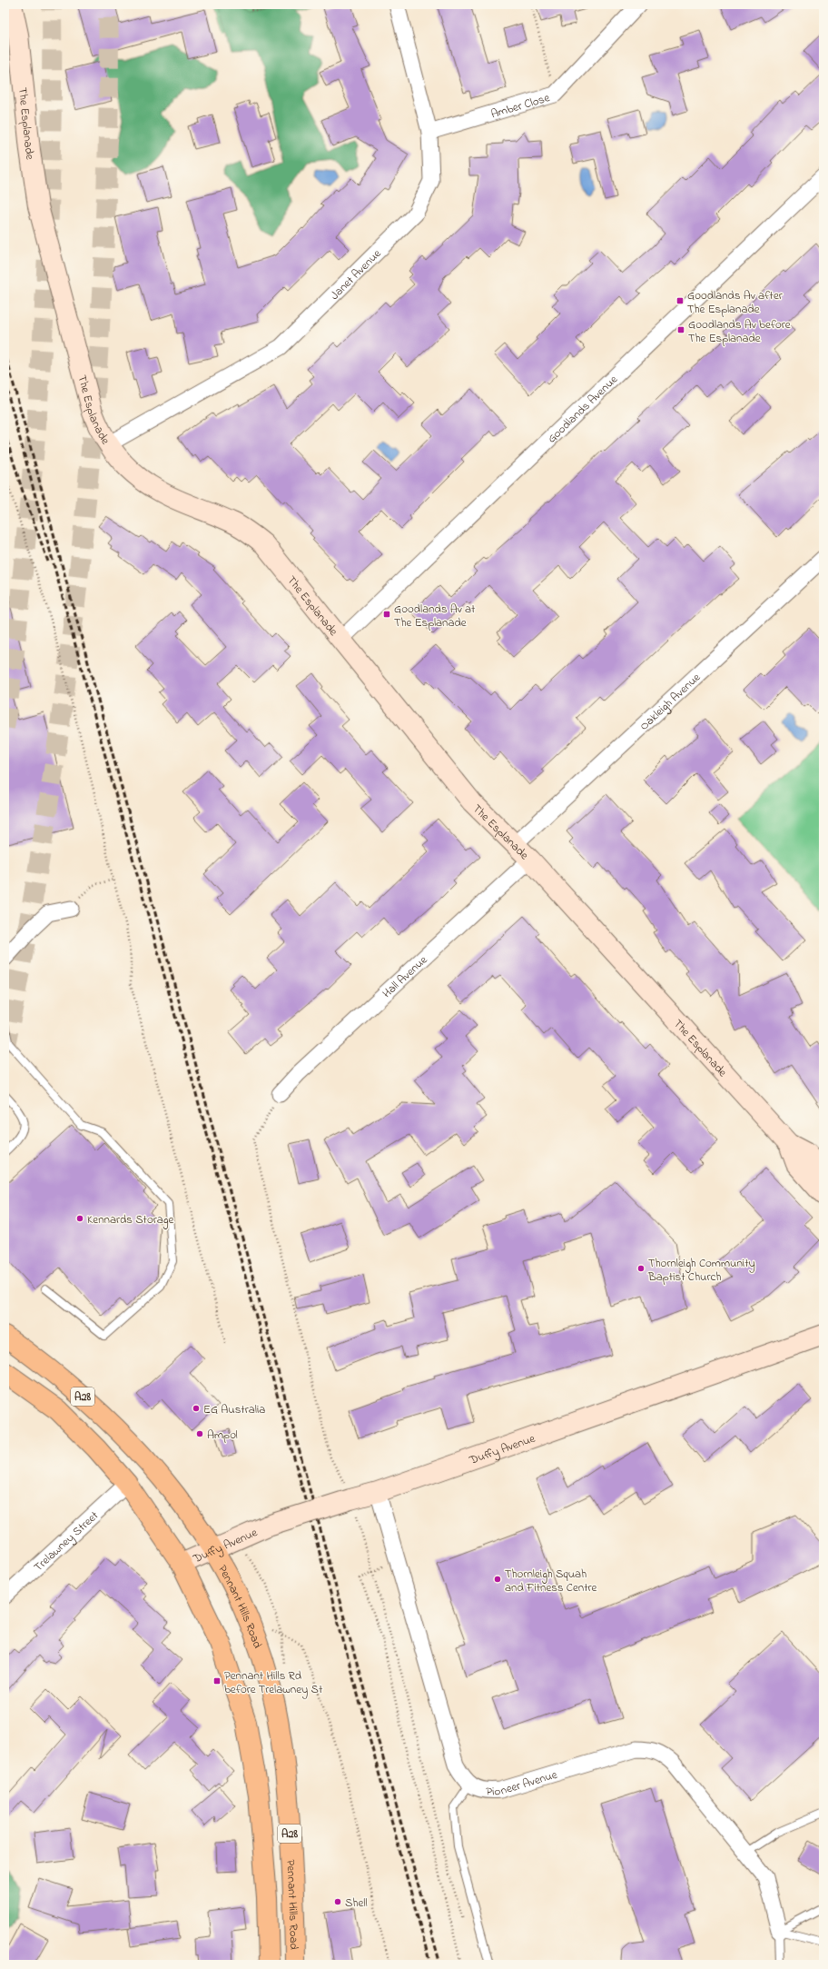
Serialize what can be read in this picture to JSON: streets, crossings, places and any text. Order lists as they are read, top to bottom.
{
  "streets": {
    "highway": ["A28", "Pennant Hills Road"],
    "main road": ["The Esplanade", "Duffy Avenue"],
    "street": [
      "Amber Close",
      "Janet Avenue",
      "Goodlands Avenue",
      "Oakleigh Avenue",
      "Hall Avenue",
      "Trelawney Street",
      "Pioneer Avenue"
    ]
  },
  "crossings": [
    ["Amber Close", "Janet Avenue"],
    ["The Esplanade", "Janet Avenue"],
    ["The Esplanade", "Goodlands Avenue"],
    ["The Esplanade", "Oakleigh Avenue"],
    ["The Esplanade", "Hall Avenue"],
    ["A28", "Duffy Avenue"],
    ["A28", "Trelawney Street"],
    ["Duffy Avenue", "Pennant Hills Road"],
    ["Duffy Avenue", "Pioneer Avenue"]
  ],
  "places": {
    "transit": [
      "Goodlands Av after The Esplanade",
      "Goodlands Av before The Esplanade",
      "Goodlands Av at The Esplanade",
      "Pennant Hills Rd before Trelawney St"
    ],
    "other": [
      "Kennards Storage",
      "Thornleigh Community Baptist Church",
      "EG Australia",
      "Ampol",
      "Thornleigh Squah and Fitness Centre",
      "Shell"
    ]
  }
}
